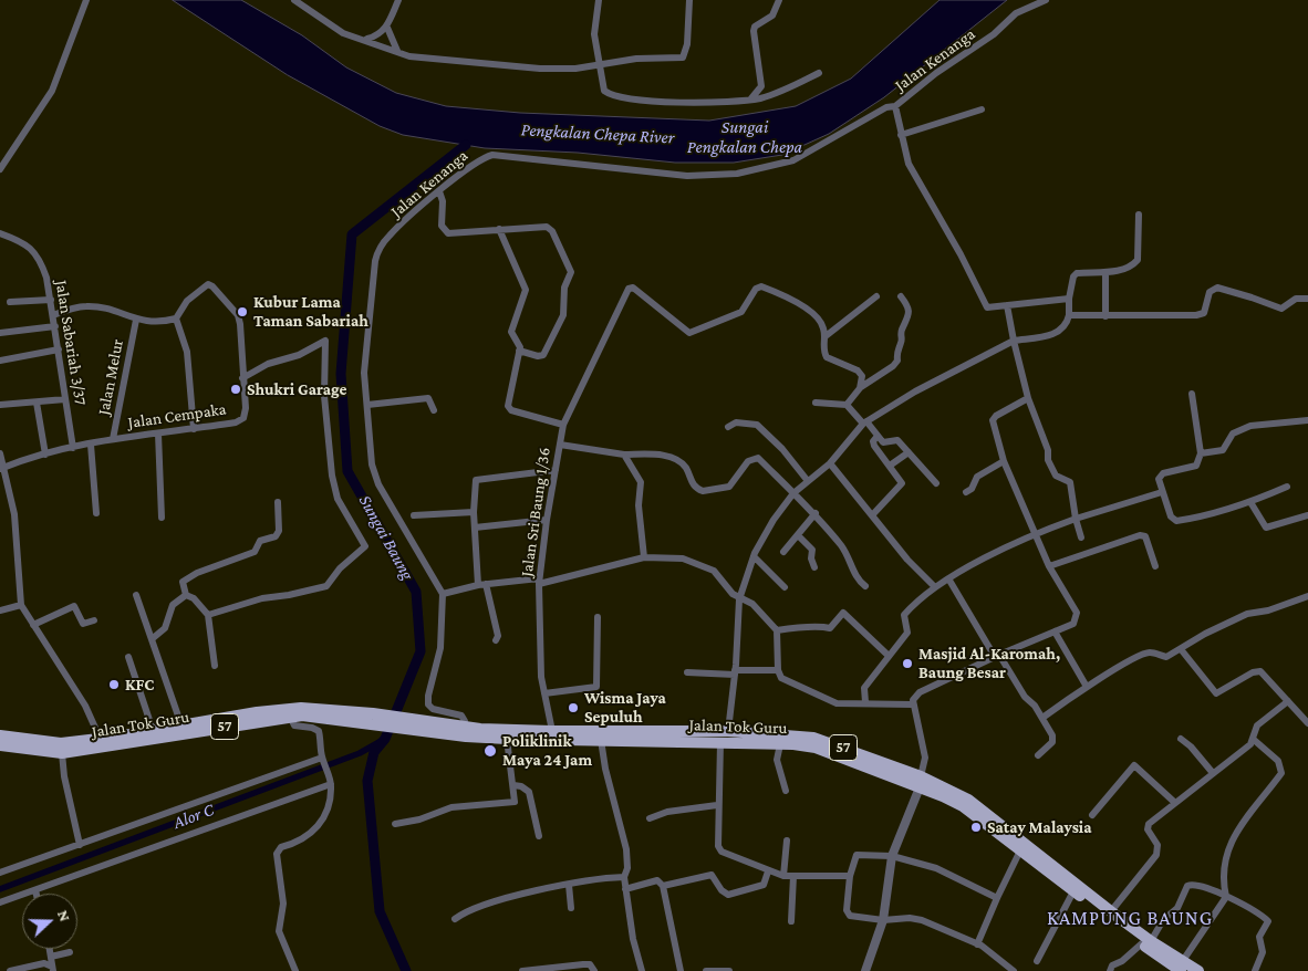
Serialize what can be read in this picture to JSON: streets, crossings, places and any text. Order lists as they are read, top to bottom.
{
  "streets": {
    "main road": ["Jalan Tok Guru", "57"],
    "street": [
      "Jalan Kenanga",
      "Jalan Sabariah 3/37",
      "Jalan Melur",
      "Jalan Cempaka",
      "Jalan Sri Baung 1/36"
    ]
  },
  "crossings": [
    ["Jalan Sabariah 3/37", "Jalan Cempaka"],
    ["Jalan Melur", "Jalan Cempaka"],
    ["Jalan Sri Baung 1/36", "Jalan Tok Guru"],
    ["Jalan Tok Guru", "57"]
  ],
  "districts": ["KAMPUNG BAUNG"],
  "water": [
    "Sungai Pengkalan Chepa",
    "Pengkalan Chepa River",
    "Sungai Baung",
    "Alor C"
  ],
  "places": [
    "Kubur Lama Taman Sabariah",
    "Shukri Garage",
    "Masjid Al-Karomah, Baung Besar",
    "KFC",
    "Wisma Jaya Sepuluh",
    "Poliklinik Maya 24 Jam",
    "Satay Malaysia"
  ],
  "north": "right"
}
